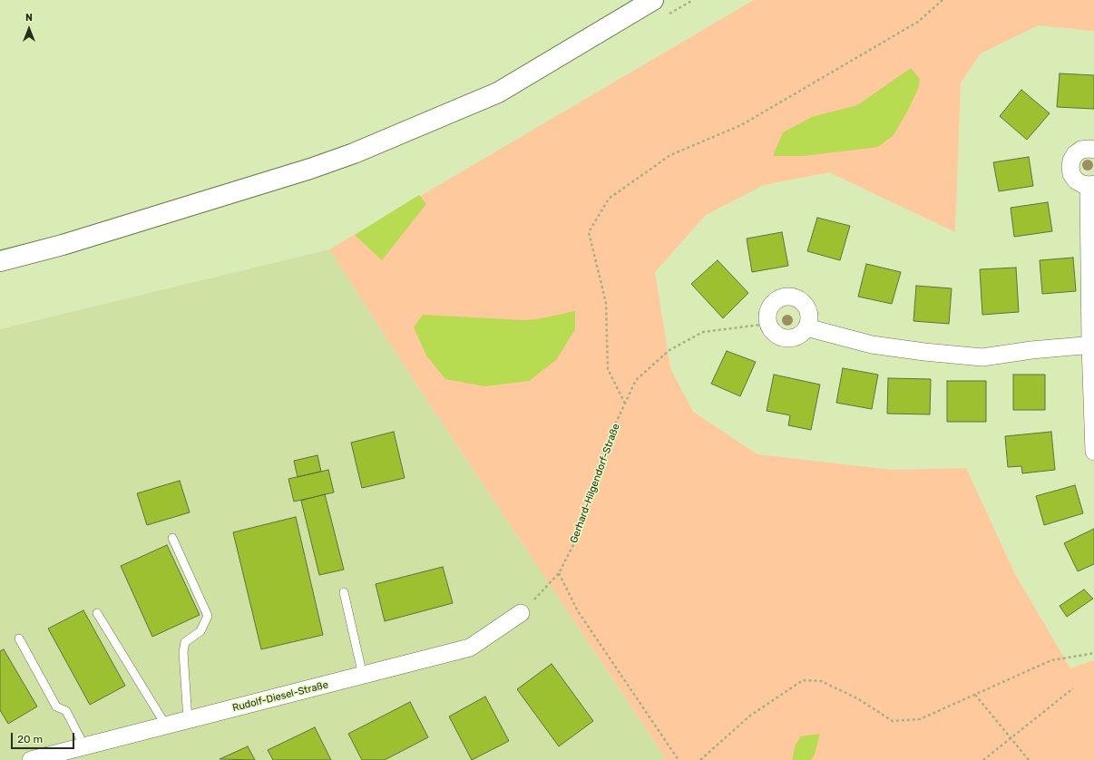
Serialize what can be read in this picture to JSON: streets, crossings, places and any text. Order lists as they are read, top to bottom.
{
  "streets": {
    "street": ["Rudolf-Diesel-Straße"],
    "path": ["Gerhard-Hilgendorf-Straße"]
  },
  "crossings": [
    ["Gerhard-Hilgendorf-Straße", "Rudolf-Diesel-Straße"]
  ],
  "scale_bar": "20 m",
  "north": "top"
}
